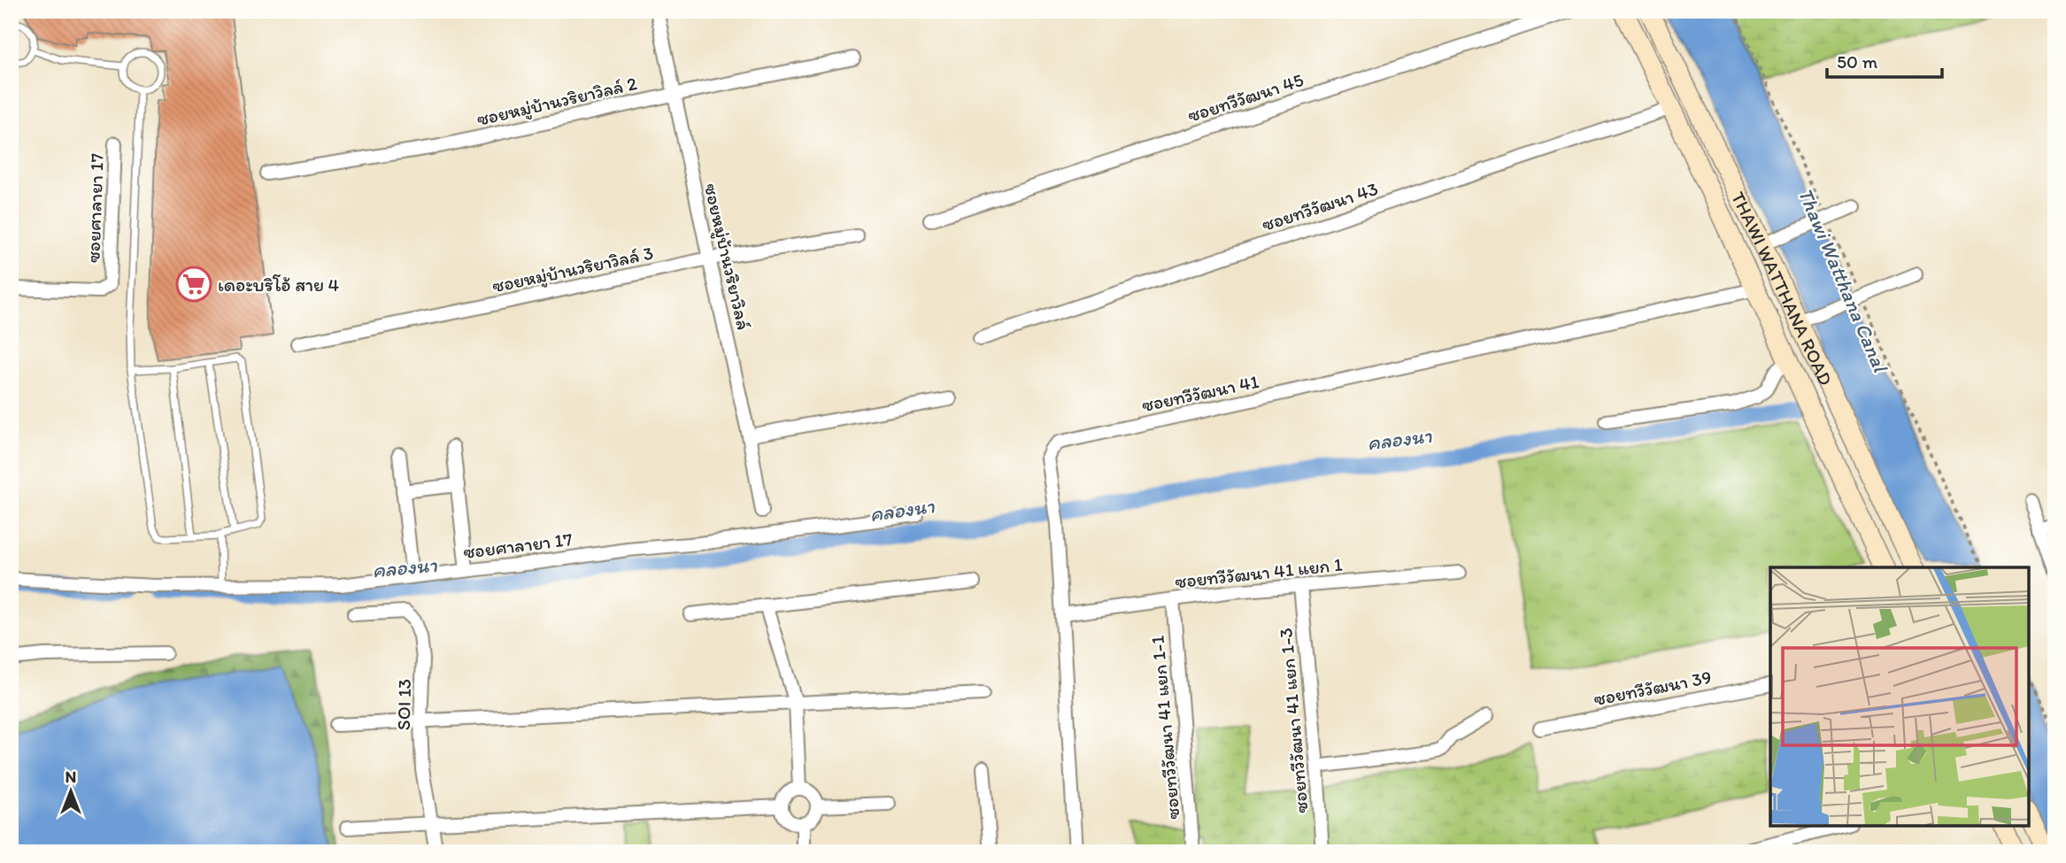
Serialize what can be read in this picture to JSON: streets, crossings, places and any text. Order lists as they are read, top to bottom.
{
  "streets": {
    "main road": ["THAWI WATTHANA ROAD"],
    "street": [
      "ซอยทวีวัฒนา 45",
      "ซอยหมู่บ้านวริยาวิลล์ 2",
      "ซอยทวีวัฒนา 43",
      "ซอยศาลายา 17",
      "ซอยหมู่บ้านวริยาวิลล์",
      "ซอยหมู่บ้านวริยาวิลล์ 3",
      "ซอยทวีวัฒนา 41",
      "ซอยทวีวัฒนา 41 แยก 1",
      "ซอยทวีวัฒนา 39",
      "SOI 13",
      "ซอยทวีวัฒนา 41 แยก 1-3",
      "ซอยทวีวัฒนา 41 แยก 1-1"
    ]
  },
  "crossings": [
    ["ซอยหมู่บ้านวริยาวิลล์ 2", "ซอยหมู่บ้านวริยาวิลล์"],
    ["ซอยทวีวัฒนา 43", "THAWI WATTHANA ROAD"],
    ["ซอยหมู่บ้านวริยาวิลล์", "ซอยหมู่บ้านวริยาวิลล์ 3"],
    ["THAWI WATTHANA ROAD", "ซอยทวีวัฒนา 41"],
    ["ซอยทวีวัฒนา 41", "ซอยทวีวัฒนา 41 แยก 1"],
    ["ซอยทวีวัฒนา 41 แยก 1", "ซอยทวีวัฒนา 41 แยก 1-3"],
    ["ซอยทวีวัฒนา 41 แยก 1", "ซอยทวีวัฒนา 41 แยก 1-1"]
  ],
  "water": ["Thawi Watthana Canal", "คลองนา"],
  "places": {
    "supermarket": ["เดอะบริโอ้ สาย 4"]
  },
  "scale_bar": "50 m",
  "north": "top"
}
